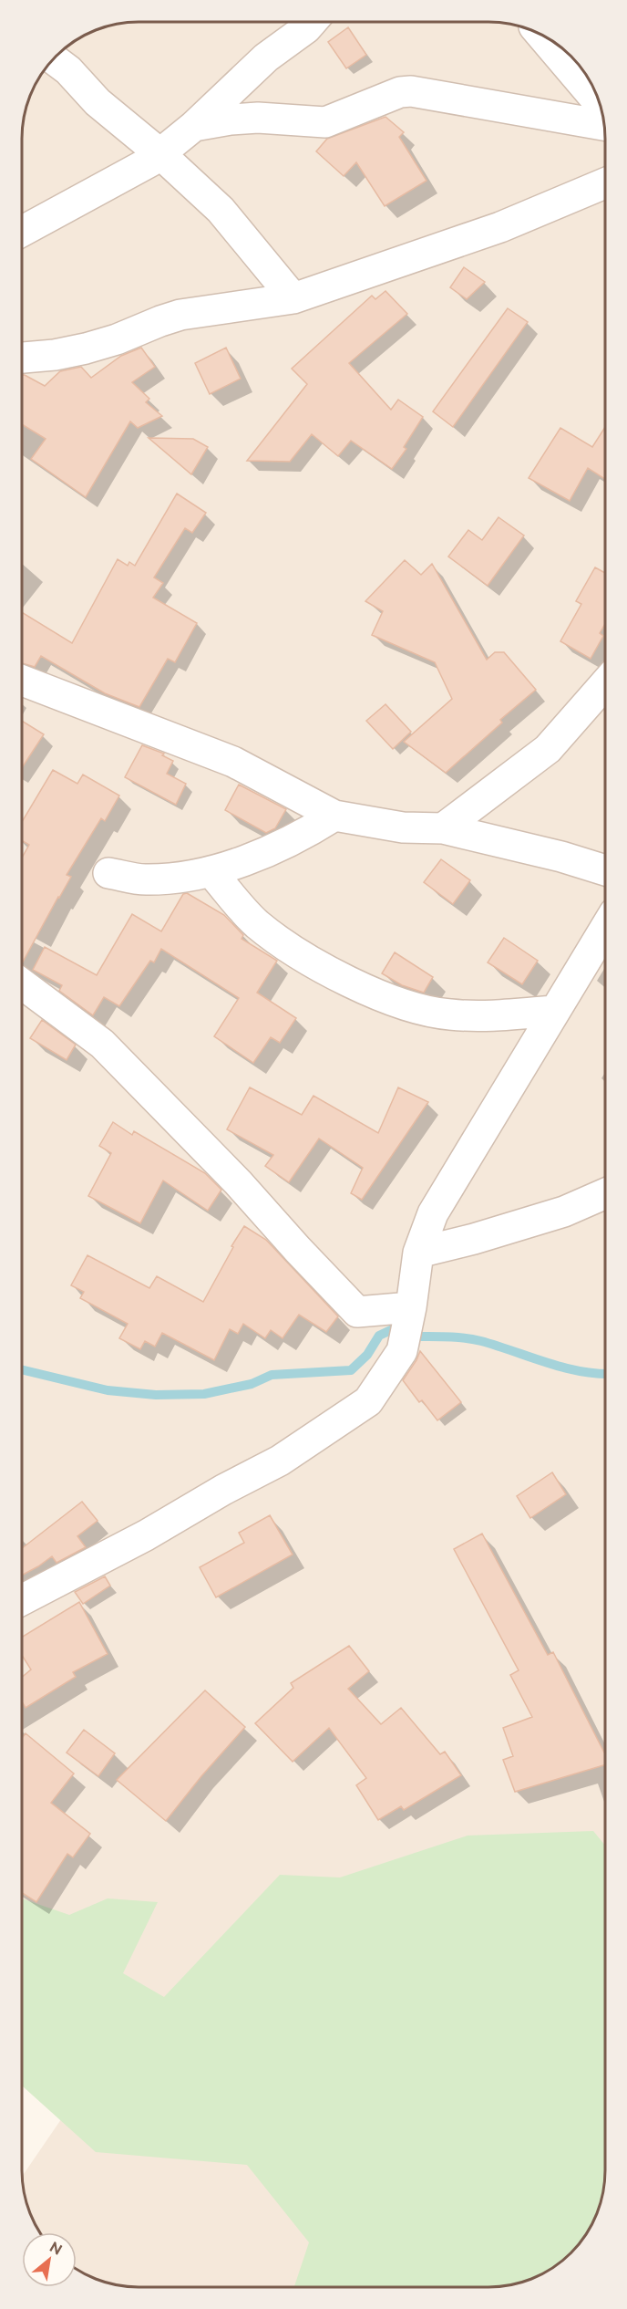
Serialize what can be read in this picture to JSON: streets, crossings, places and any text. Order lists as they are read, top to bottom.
{
  "north": "top right"
}
